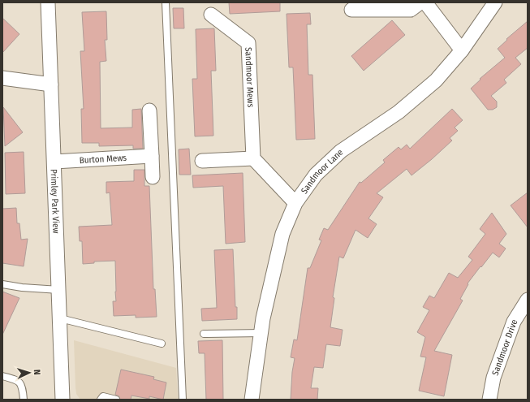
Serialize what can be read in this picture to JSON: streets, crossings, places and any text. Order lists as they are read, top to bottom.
{
  "streets": {
    "street": [
      "Sandmoor Mews",
      "Burton Mews",
      "Sandmoor Lane",
      "Primley Park View",
      "Sandmoor Drive"
    ]
  },
  "crossings": [
    ["Burton Mews", "Primley Park View"]
  ],
  "north": "right"
}
